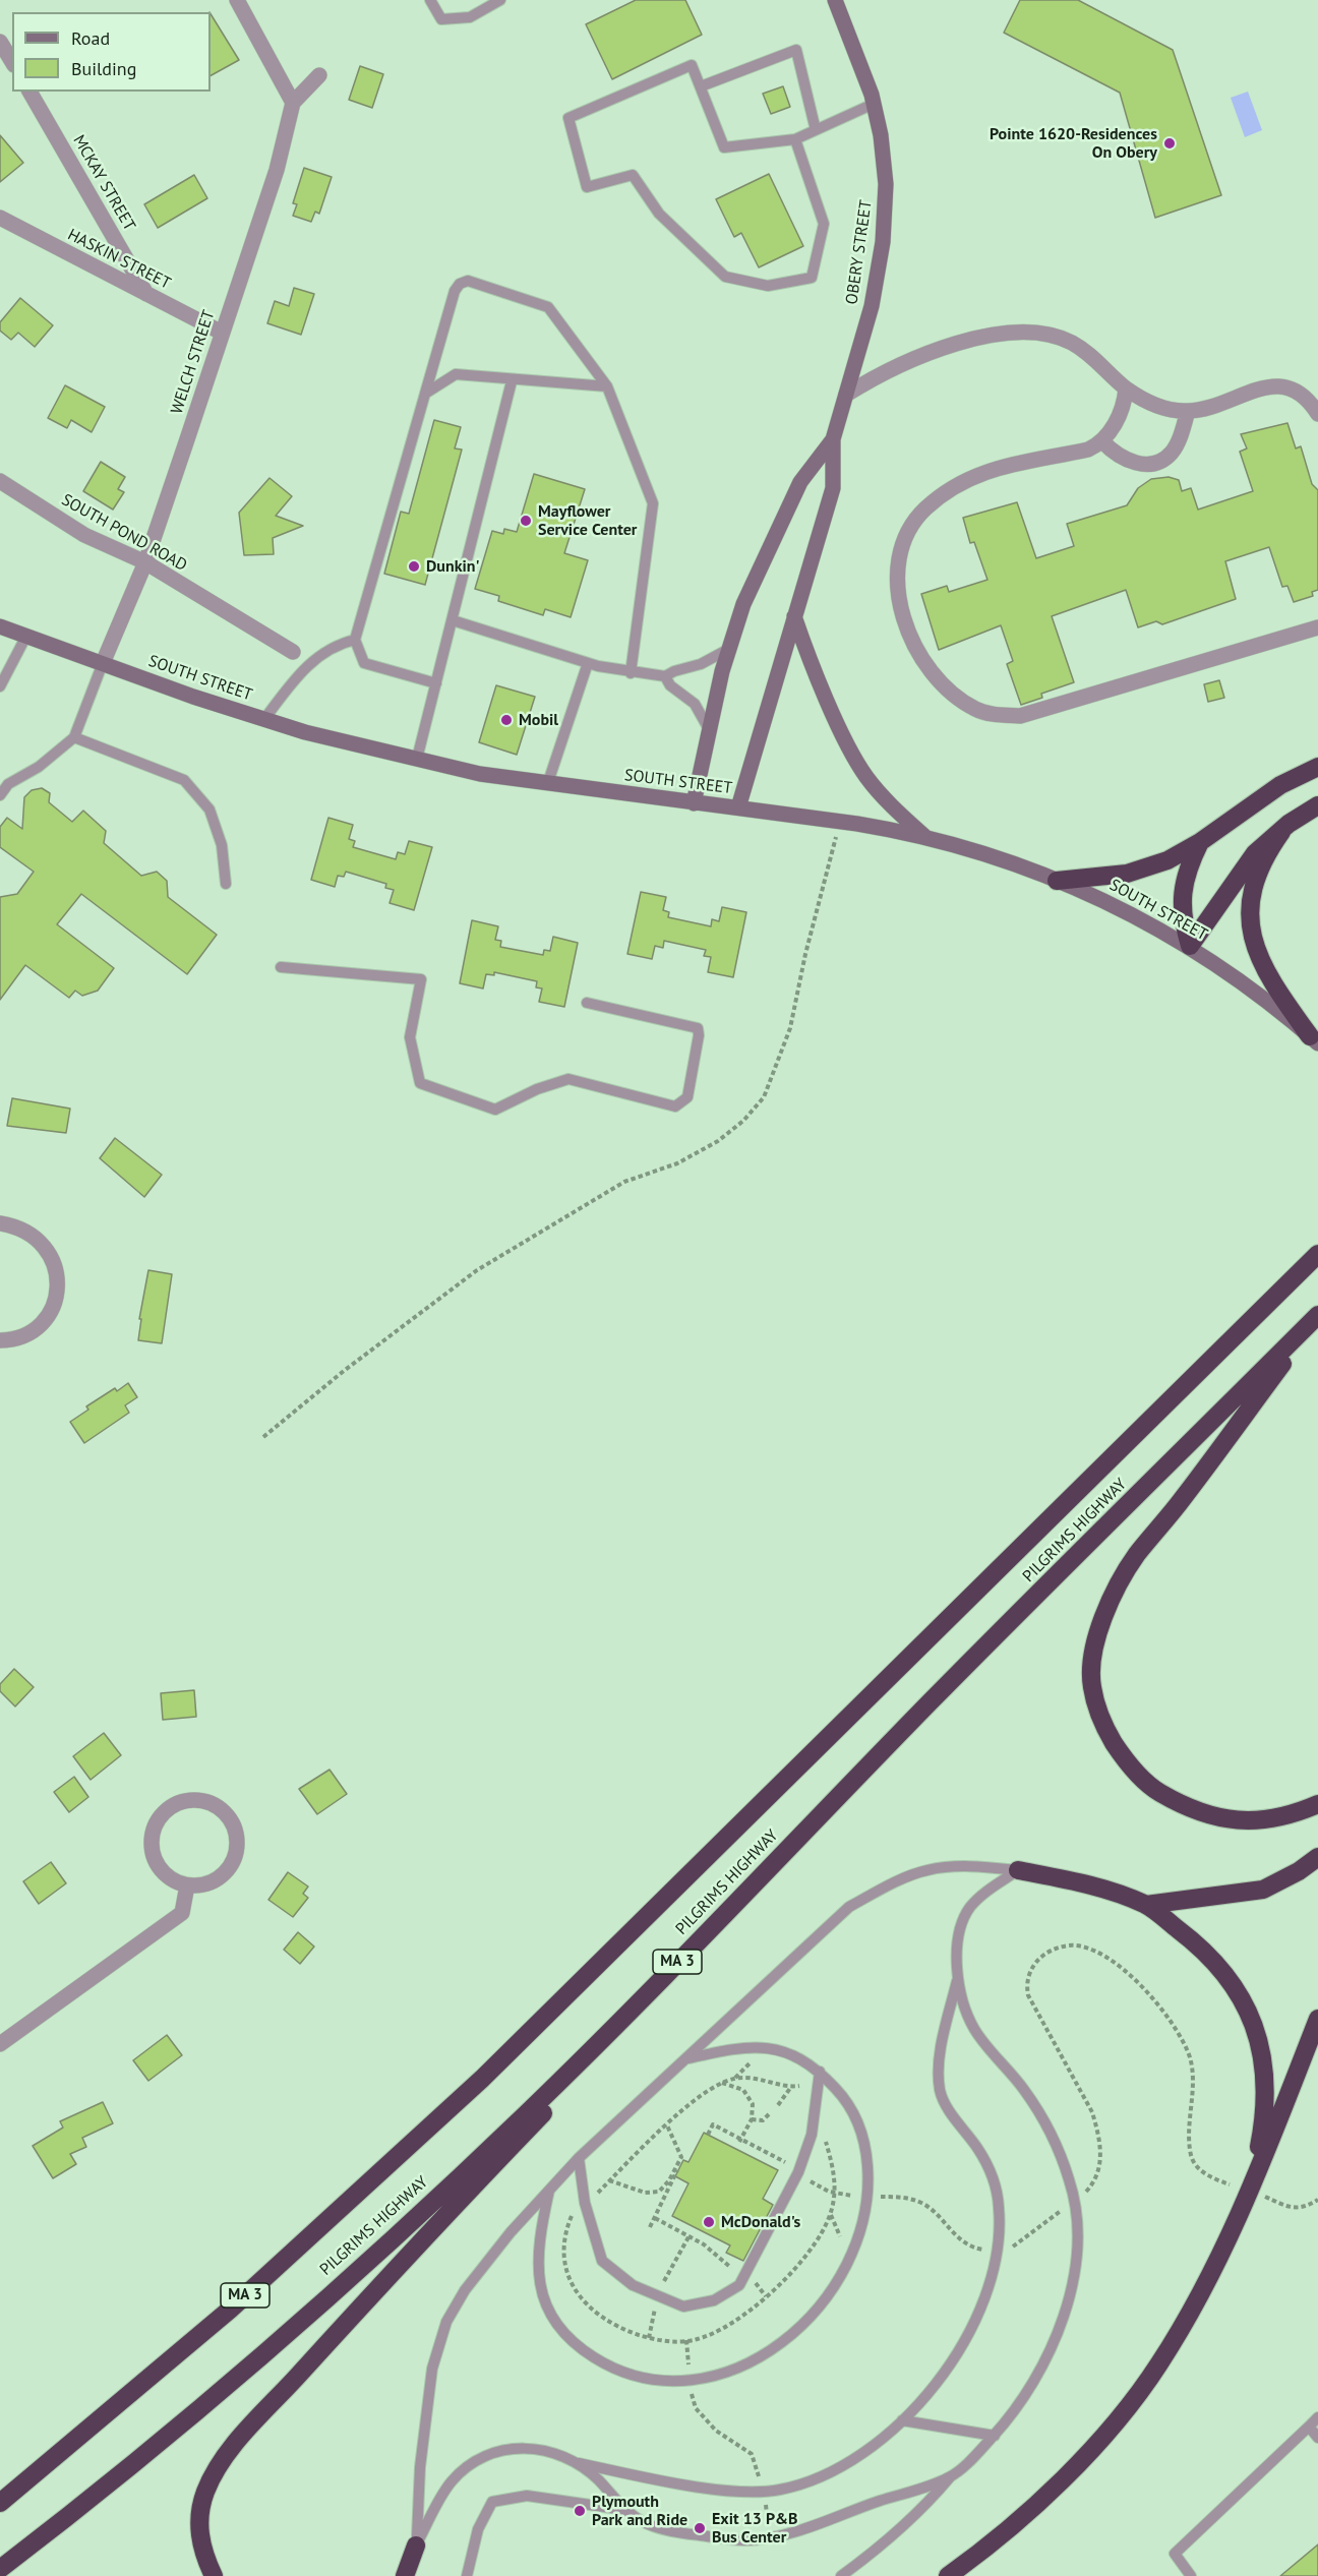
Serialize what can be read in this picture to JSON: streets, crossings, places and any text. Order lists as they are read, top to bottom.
{
  "streets": {
    "highway": ["PILGRIMS HIGHWAY", "MA 3"],
    "main road": ["OBERY STREET", "SOUTH STREET"],
    "street": [
      "MCKAY STREET",
      "HASKIN STREET",
      "WELCH STREET",
      "SOUTH POND ROAD"
    ]
  },
  "crossings": [
    ["MCKAY STREET", "HASKIN STREET"],
    ["OBERY STREET", "SOUTH STREET"],
    ["HASKIN STREET", "WELCH STREET"],
    ["WELCH STREET", "SOUTH POND ROAD"],
    ["WELCH STREET", "SOUTH STREET"]
  ],
  "places": [
    "Pointe 1620-Residences On Obery",
    "Mayflower Service Center",
    "Dunkin'",
    "Mobil",
    "McDonald's",
    "Plymouth Park and Ride",
    "Exit 13 P&B Bus Center"
  ],
  "legend": ["Road", "Building"]
}
